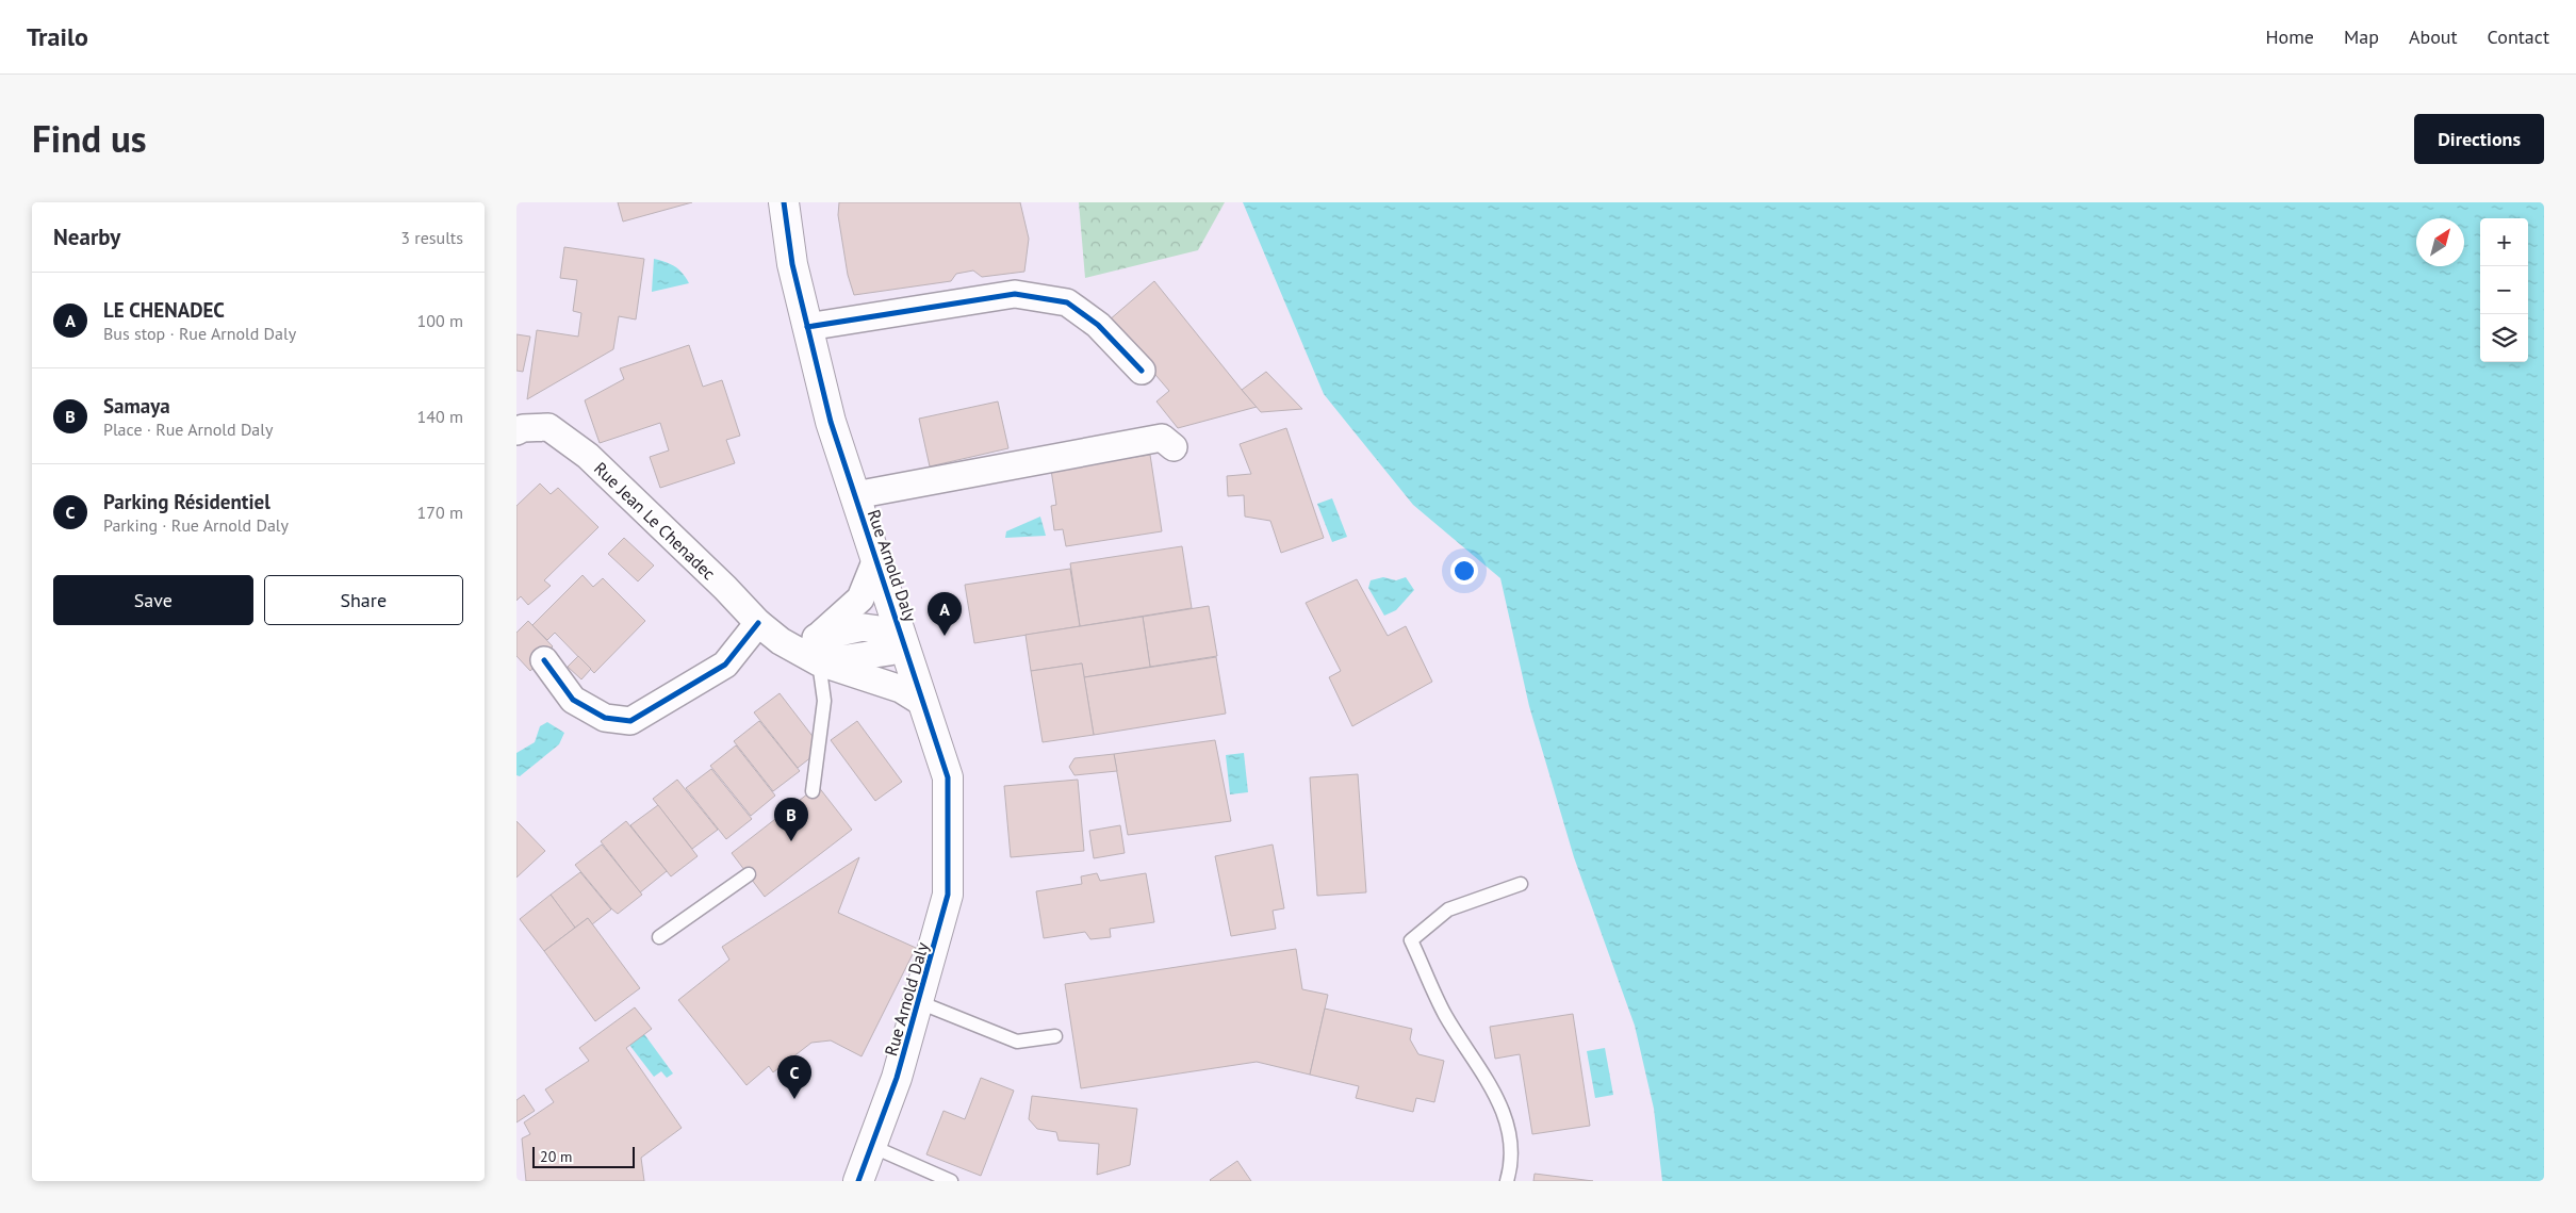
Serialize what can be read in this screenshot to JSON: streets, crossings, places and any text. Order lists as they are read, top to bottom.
{
  "streets": {
    "street": ["Rue Jean Le Chenadec", "Rue Arnold Daly"]
  },
  "crossings": [
    ["Rue Jean Le Chenadec", "Rue Arnold Daly"]
  ],
  "scale_bar": "20 m",
  "north": "top right",
  "page": {
    "header": "Trailo",
    "nav": [
      "Home",
      "Map",
      "About",
      "Contact"
    ],
    "title": "Find us",
    "buttons": [
      "Directions",
      ["Save", "Share"]
    ],
    "heading": ["Nearby", "3 results"],
    "map_buttons": ["+", "−"],
    "list": [
      {
        "mark": "A",
        "name": "LE CHENADEC",
        "note": "Bus stop · Rue Arnold Daly",
        "value": "100 m"
      },
      {
        "mark": "B",
        "name": "Samaya",
        "note": "Place · Rue Arnold Daly",
        "value": "140 m"
      },
      {
        "mark": "C",
        "name": "Parking Résidentiel",
        "note": "Parking · Rue Arnold Daly",
        "value": "170 m"
      }
    ],
    "pins": ["A", "B", "C"],
    "scale": "20 m"
  }
}
